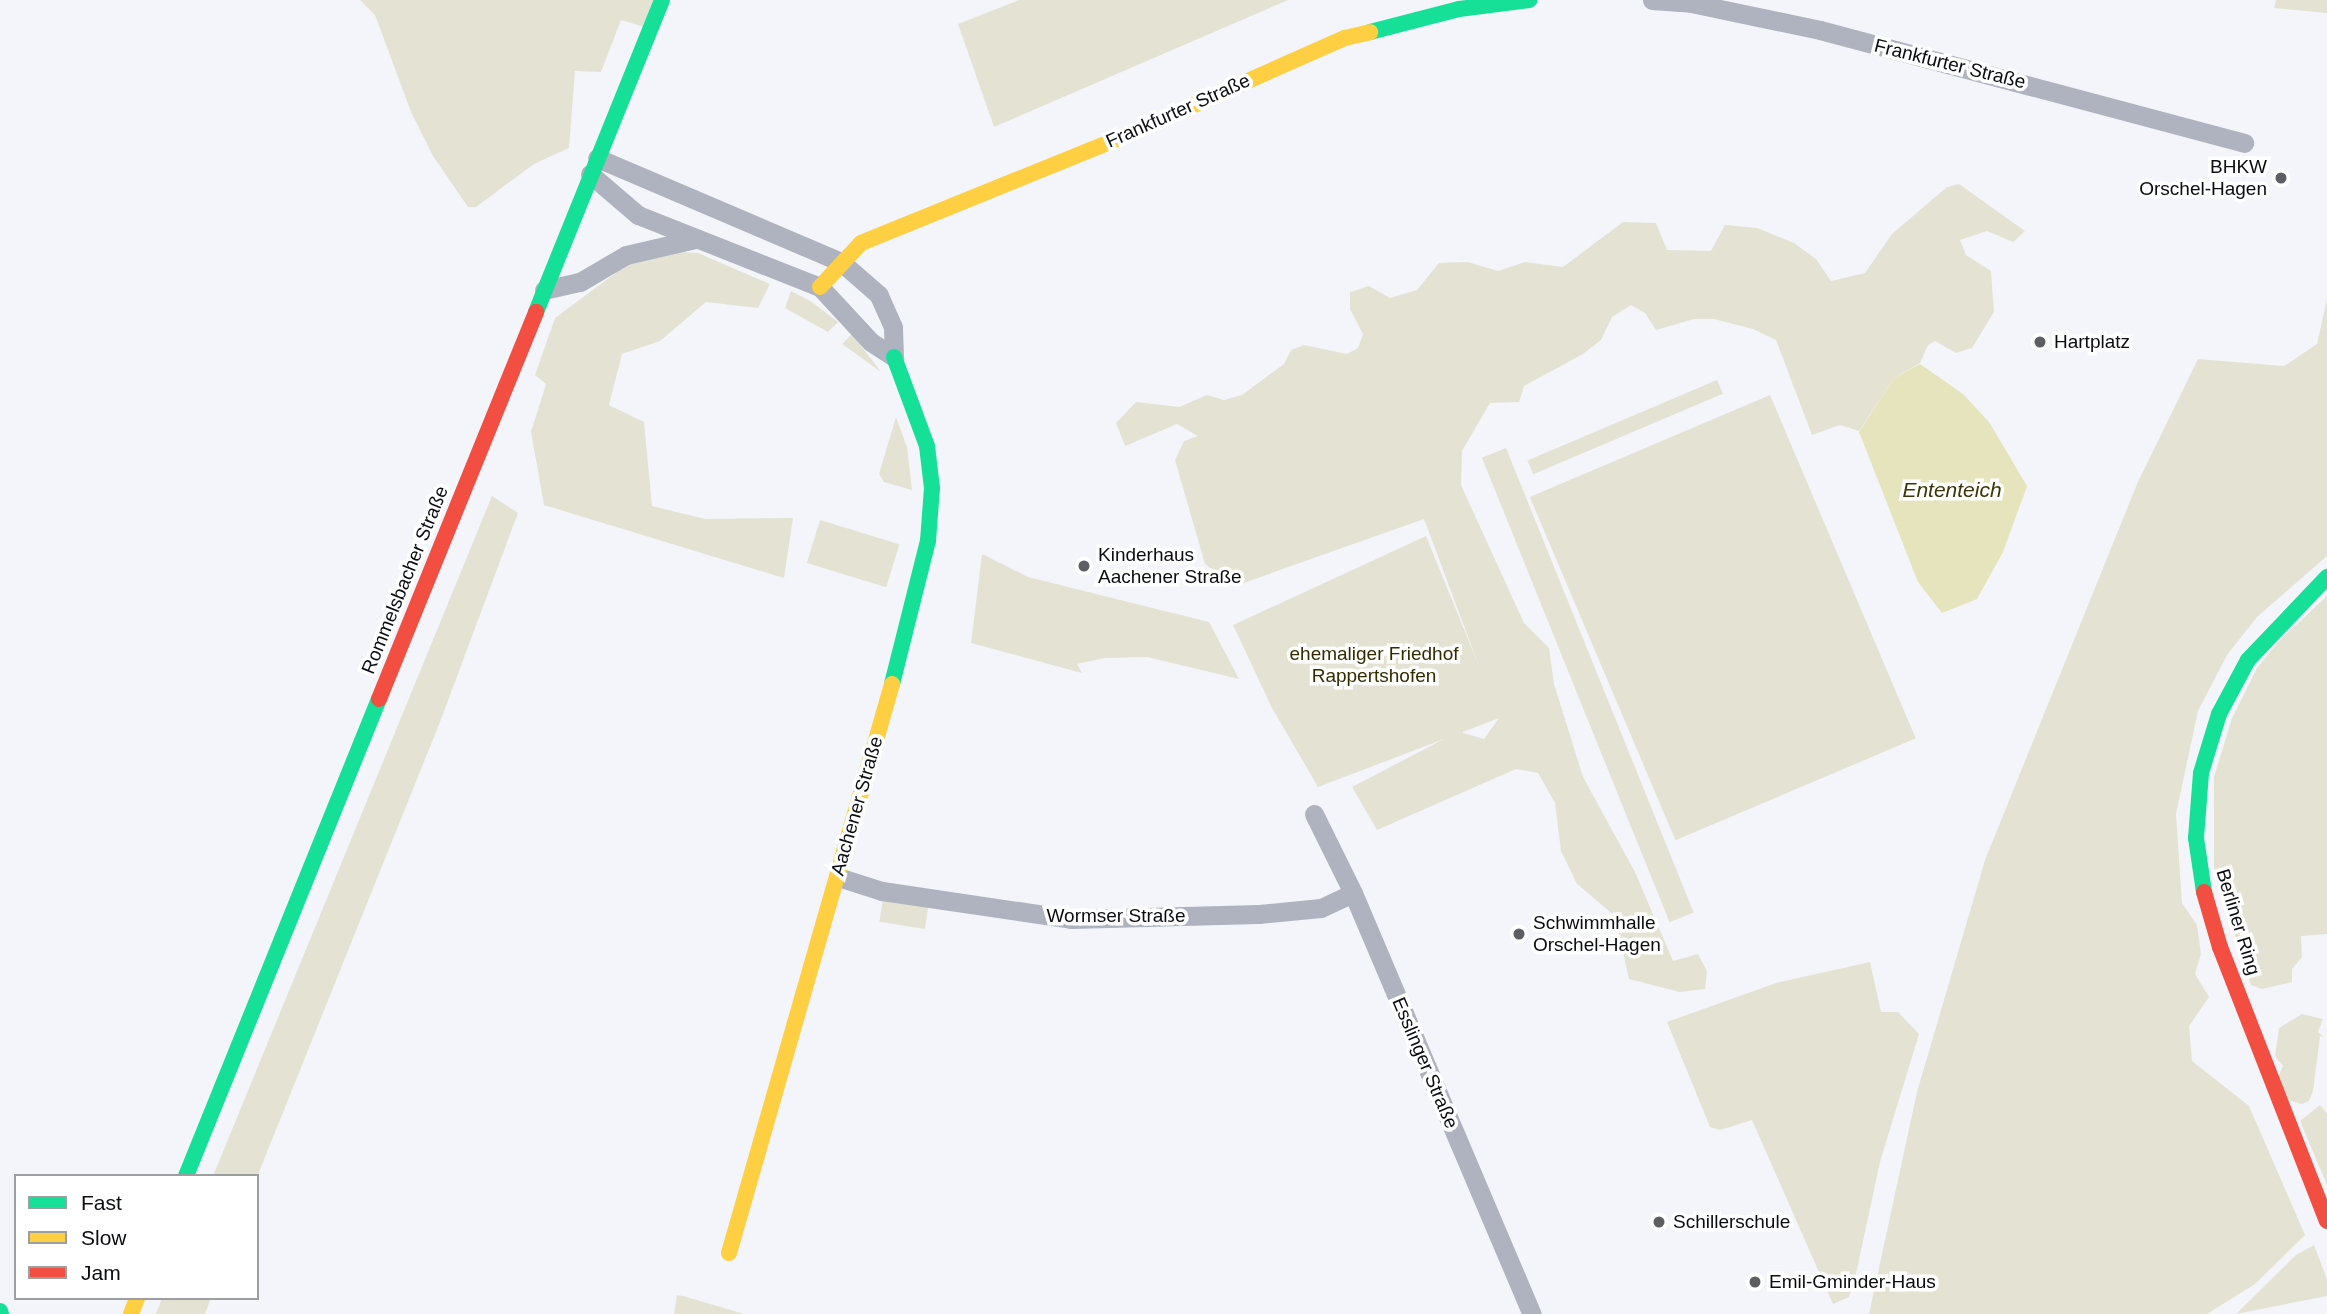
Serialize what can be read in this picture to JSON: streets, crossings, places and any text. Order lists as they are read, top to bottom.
{
  "streets": {
    "street": [
      "Frankfurter Straße",
      "Rommelsbacher Straße",
      "Aachener Straße",
      "Wormser Straße",
      "Berliner Ring",
      "Esslinger Straße"
    ]
  },
  "crossings": [
    ["Frankfurter Straße", "Aachener Straße"],
    ["Aachener Straße", "Wormser Straße"],
    ["Wormser Straße", "Esslinger Straße"]
  ],
  "water": ["Ententeich"],
  "parks": ["ehemaliger Friedhof Rappertshofen"],
  "places": [
    "BHKW Orschel-Hagen",
    "Hartplatz",
    "Kinderhaus Aachener Straße",
    "Schwimmhalle Orschel-Hagen",
    "Schillerschule",
    "Emil-Gminder-Haus"
  ],
  "legend": ["Fast", "Slow", "Jam"]
}
